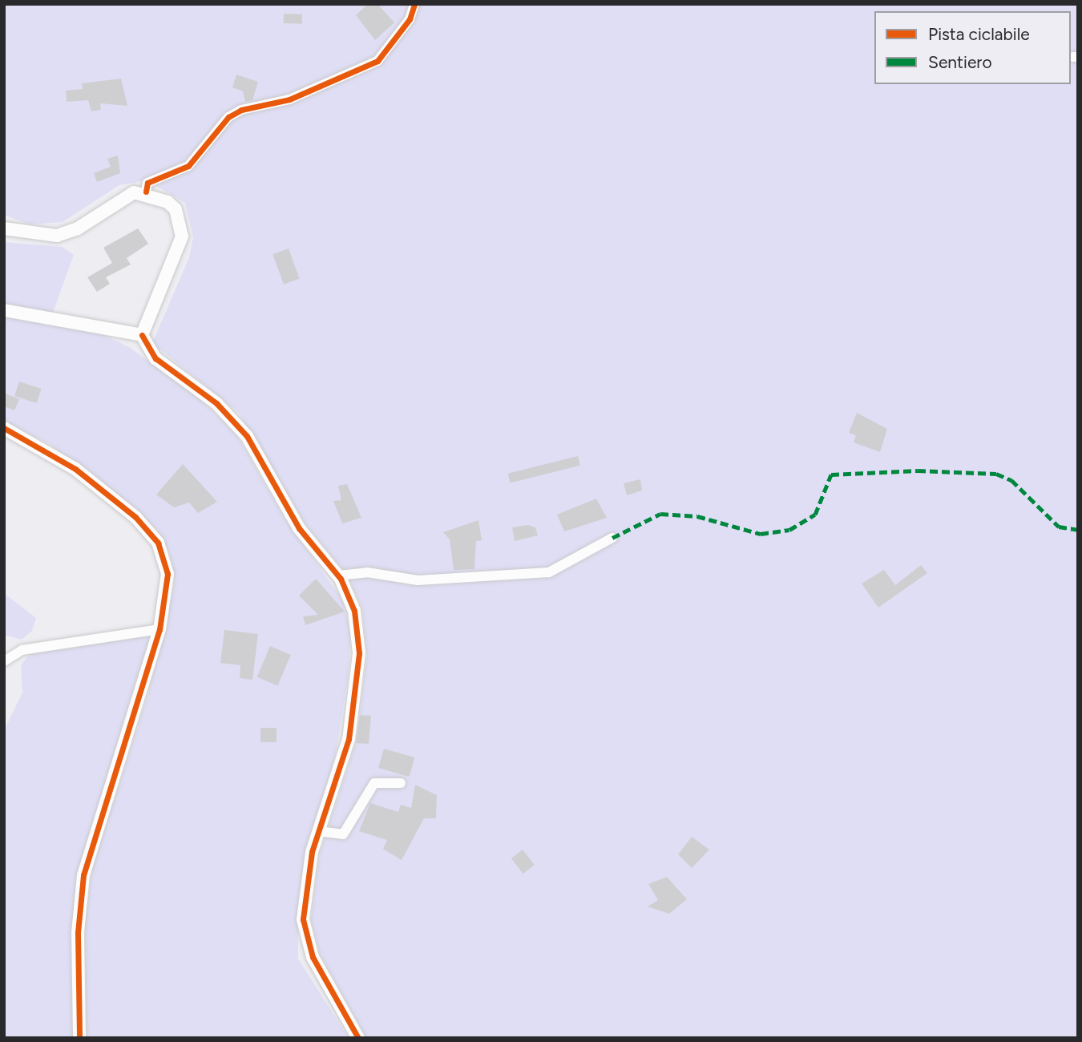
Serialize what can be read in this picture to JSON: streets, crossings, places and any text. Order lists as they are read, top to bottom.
{
  "legend": ["Pista ciclabile", "Sentiero"]
}
